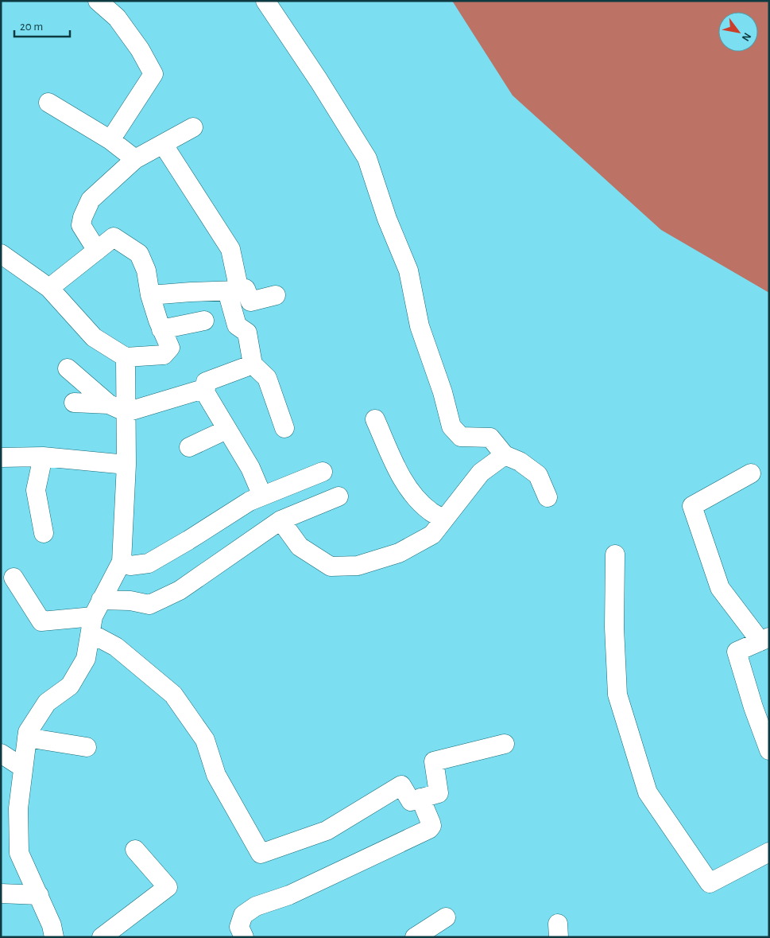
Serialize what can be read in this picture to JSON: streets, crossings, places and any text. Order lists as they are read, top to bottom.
{
  "scale_bar": "20 m",
  "north": "bottom right"
}
